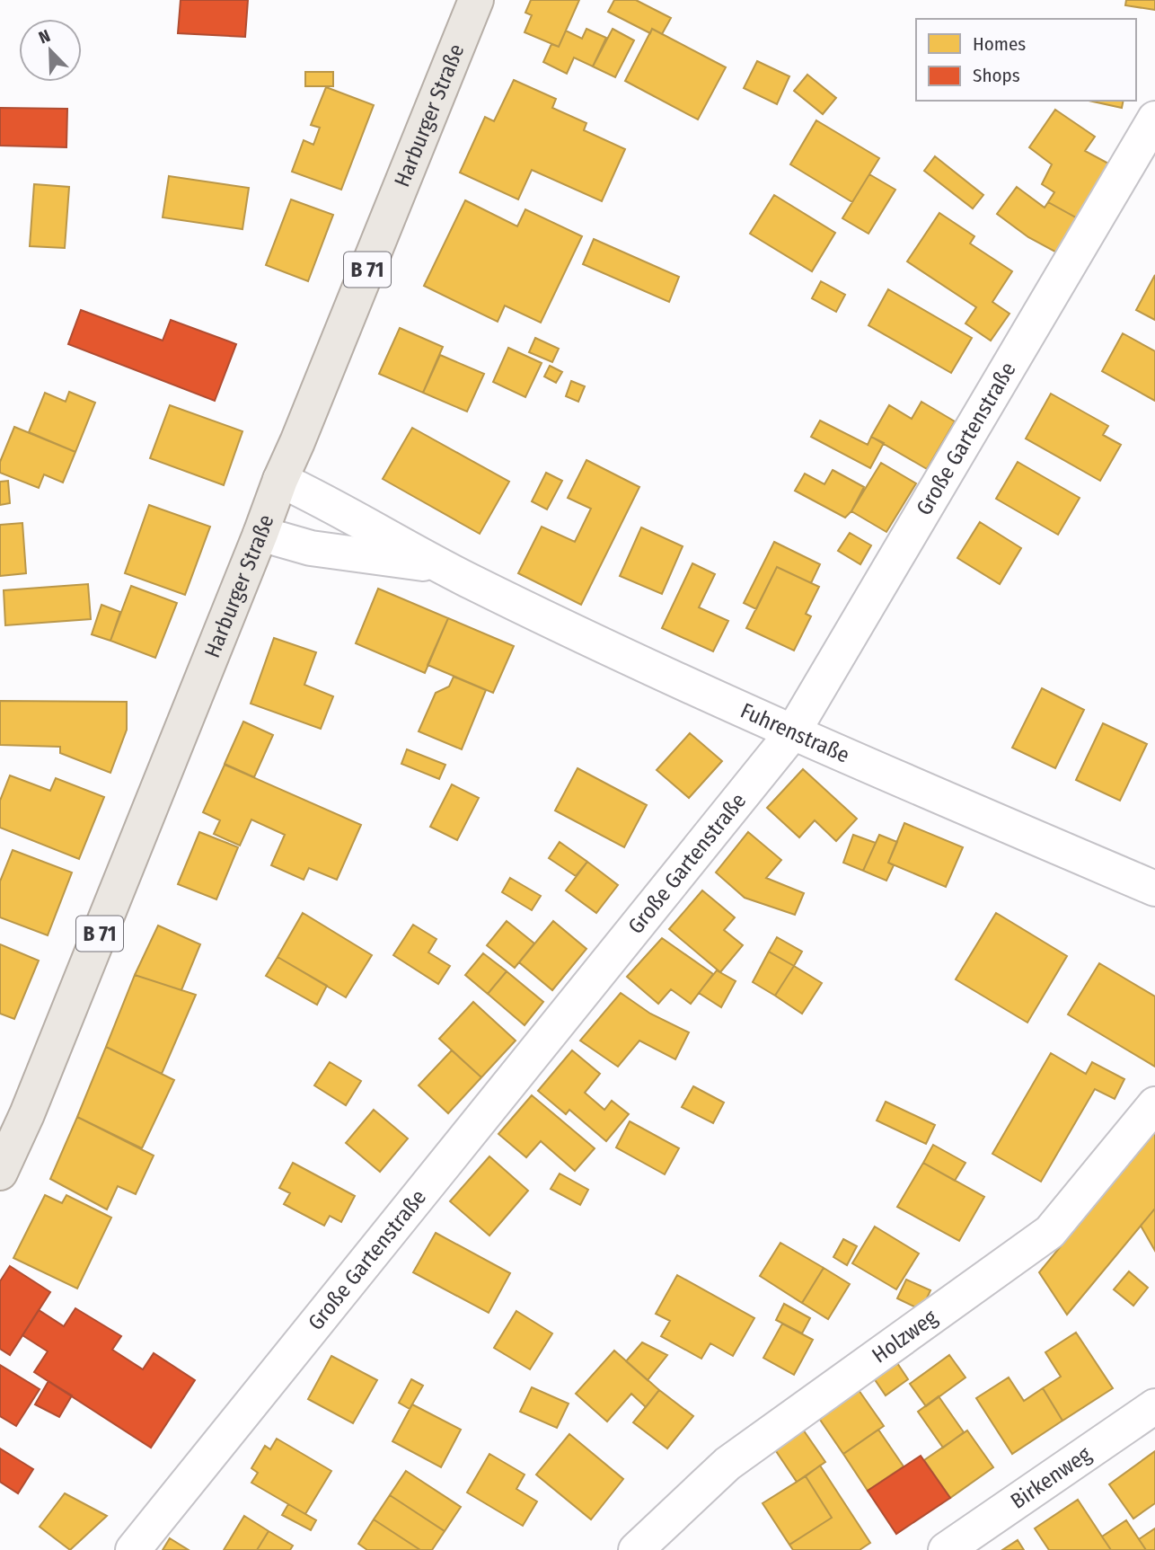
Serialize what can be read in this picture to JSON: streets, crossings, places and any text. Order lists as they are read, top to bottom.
{
  "streets": {
    "main road": ["Harburger Straße", "B 71"],
    "street": [
      "Große Gartenstraße",
      "Fuhrenstraße",
      "Holzweg",
      "Birkenweg"
    ]
  },
  "crossings": [
    ["Harburger Straße", "Fuhrenstraße"],
    ["Große Gartenstraße", "Fuhrenstraße"]
  ],
  "legend": ["Homes", "Shops"],
  "north": "top left"
}
